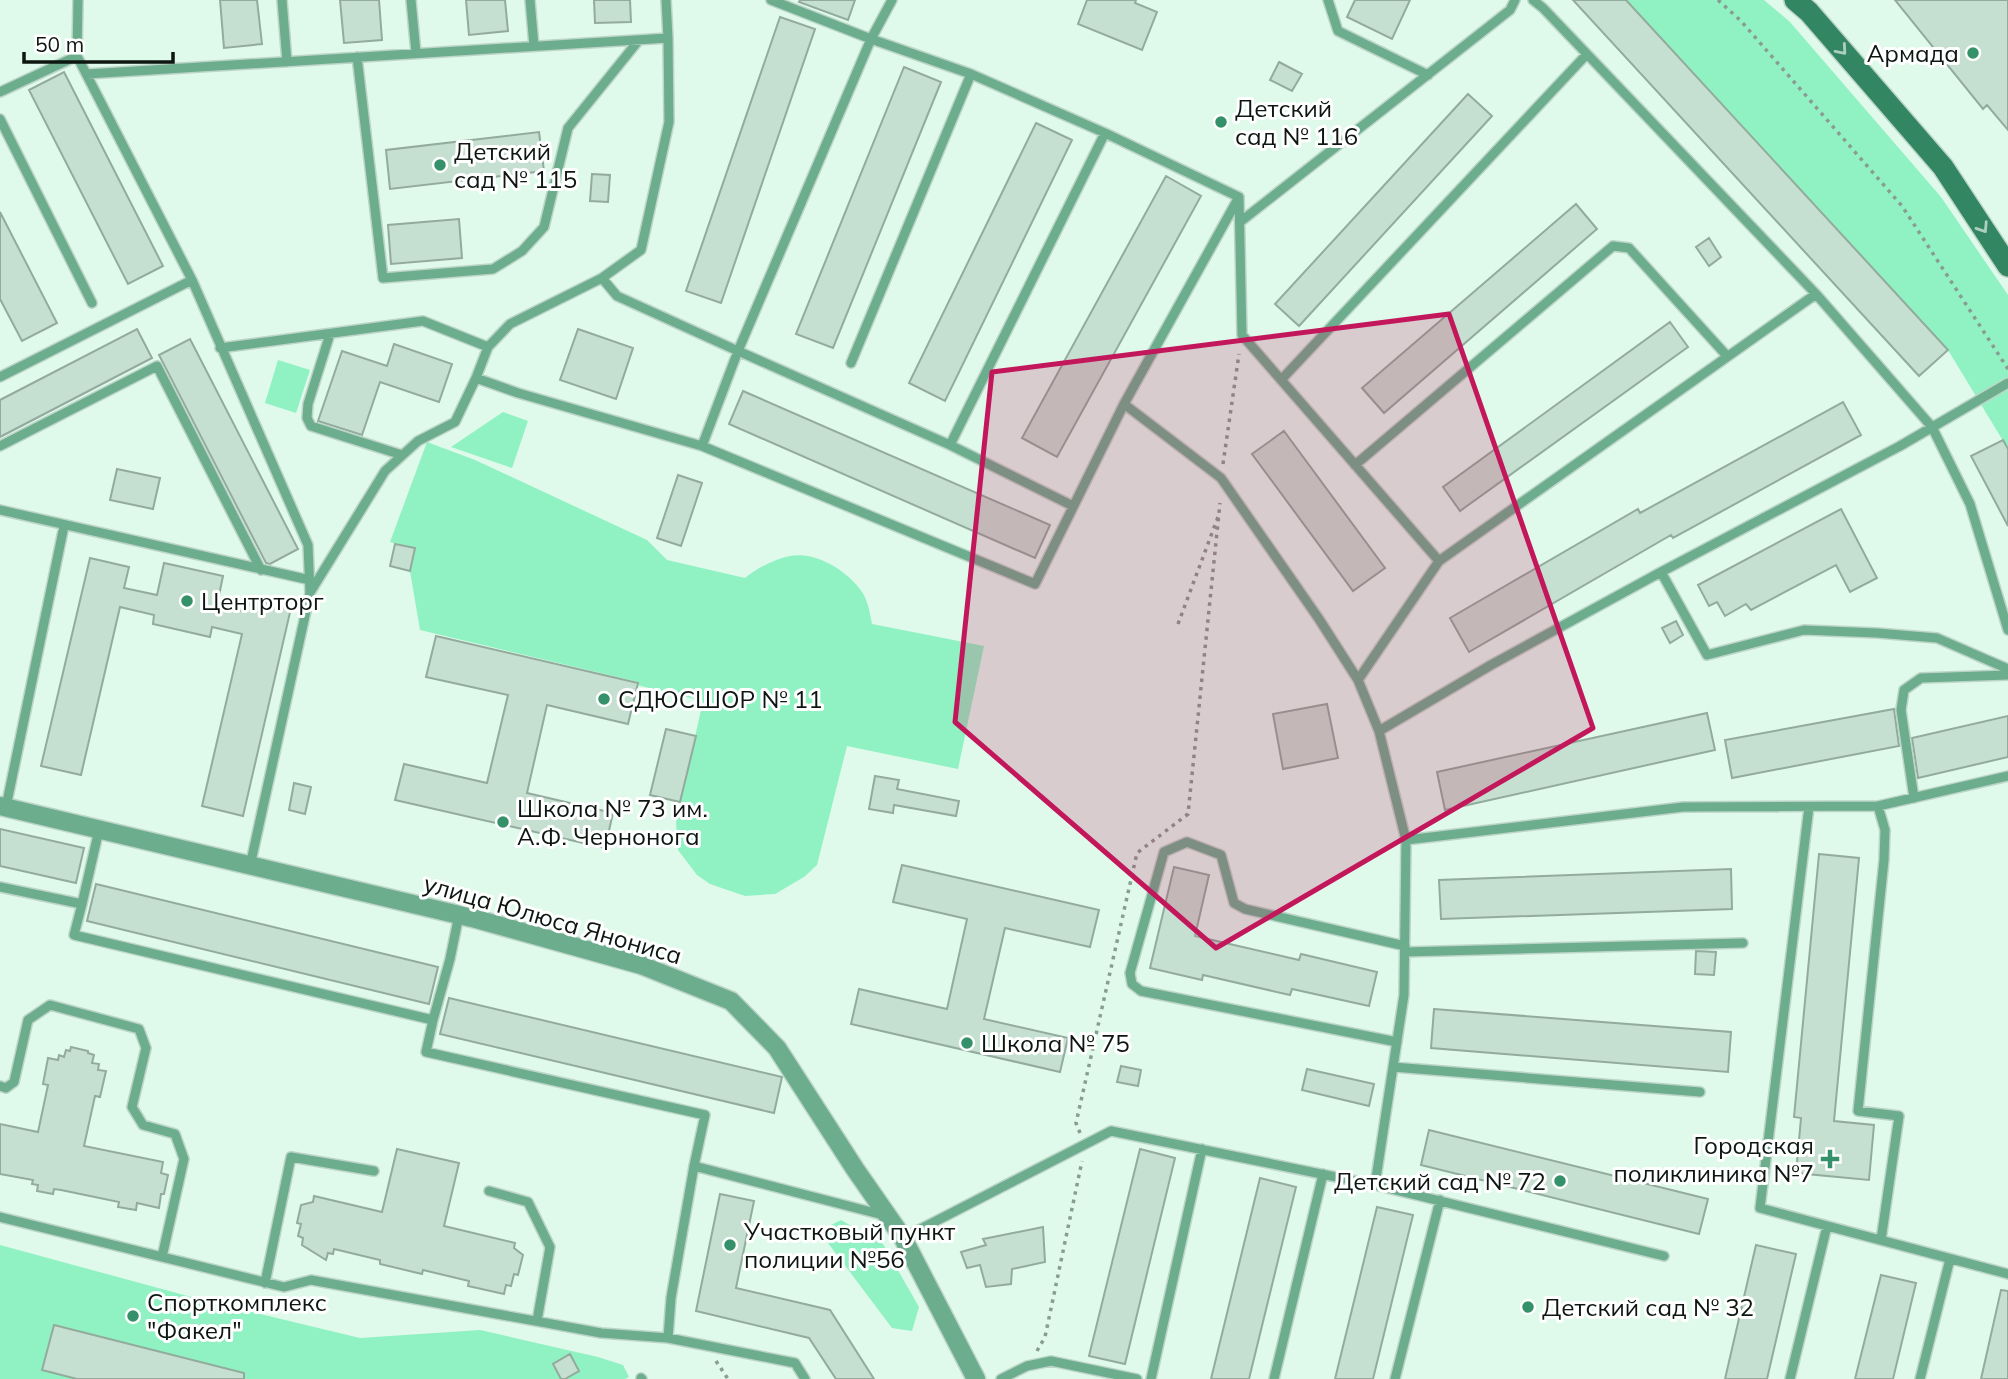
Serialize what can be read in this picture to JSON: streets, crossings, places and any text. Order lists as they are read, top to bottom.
{
  "streets": {
    "street": ["улица Юлюса Янониса"]
  },
  "places": {
    "other": [
      "Армада",
      "Детский сад № 116",
      "Детский сад № 115",
      "Центрторг",
      "СДЮСШОР № 11",
      "Школа № 73 им. А.Ф. Чернонога",
      "Школа № 75",
      "Детский сад № 72",
      "Участковый пункт полиции №56",
      "Детский сад № 32",
      "Спорткомплекс \"Факел\""
    ],
    "health": ["Городская поликлиника №7"]
  },
  "scale_bar": "50 m"
}
